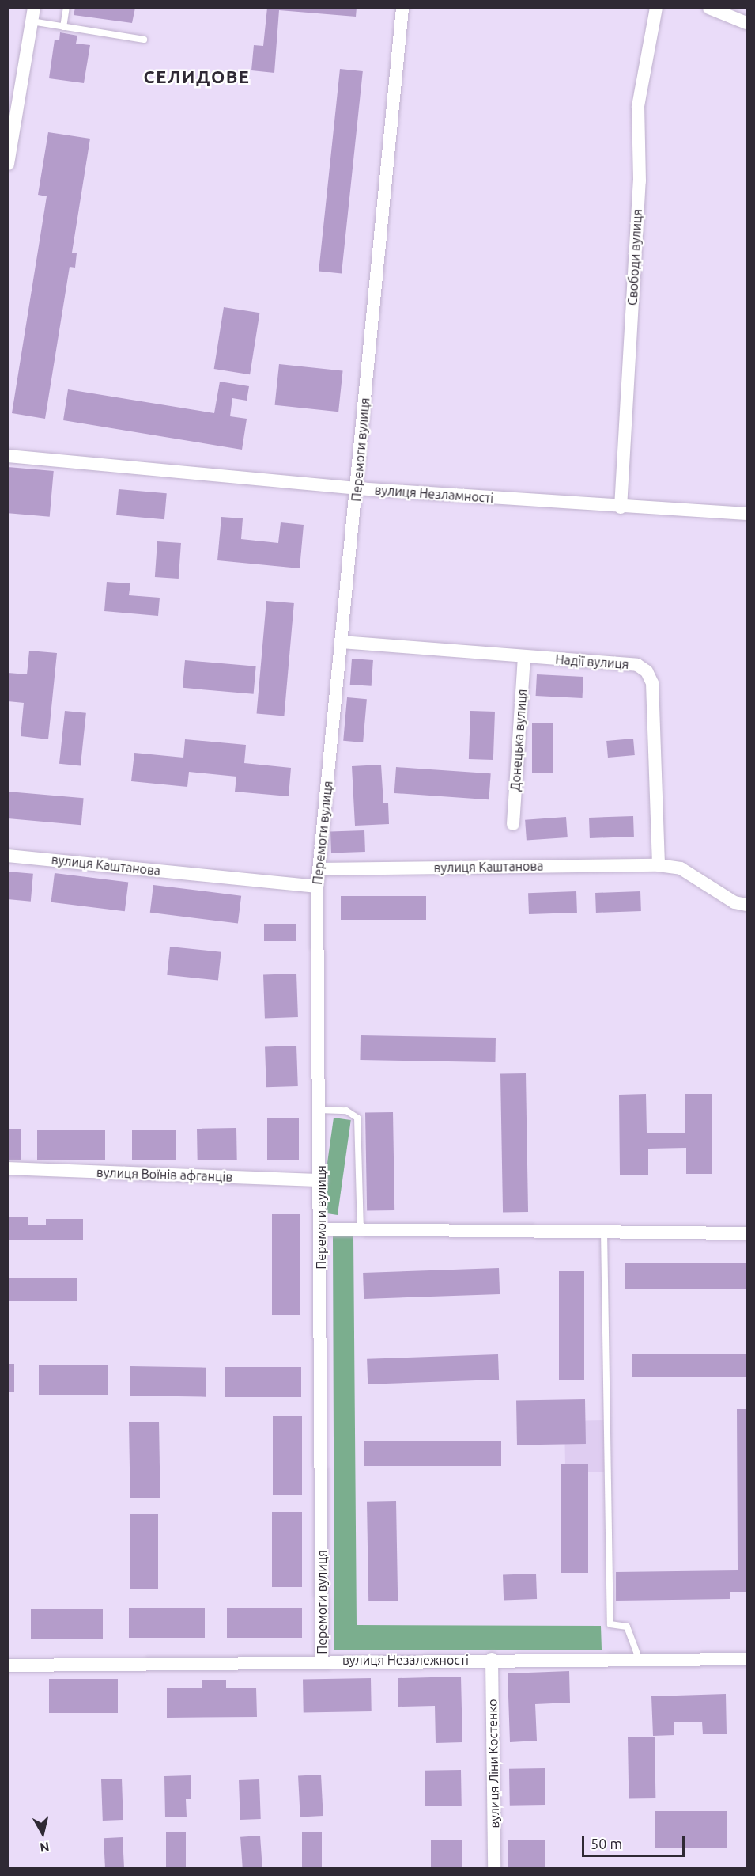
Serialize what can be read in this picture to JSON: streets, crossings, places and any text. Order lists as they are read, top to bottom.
{
  "streets": {
    "street": [
      "Свободи вулиця",
      "Перемоги вулиця",
      "вулиця Незламності",
      "Надії вулиця",
      "Донецька вулиця",
      "вулиця Каштанова",
      "вулиця Воїнів афганців",
      "вулиця Незалежності",
      "вулиця Ліни Костенко"
    ]
  },
  "crossings": [
    ["Свободи вулиця", "вулиця Незламності"],
    ["Перемоги вулиця", "вулиця Незламності"],
    ["Перемоги вулиця", "Надії вулиця"],
    ["Перемоги вулиця", "вулиця Каштанова"],
    ["Перемоги вулиця", "вулиця Воїнів афганців"],
    ["Перемоги вулиця", "вулиця Незалежності"],
    ["Надії вулиця", "Донецька вулиця"],
    ["Надії вулиця", "вулиця Каштанова"],
    ["вулиця Незалежності", "вулиця Ліни Костенко"]
  ],
  "districts": ["СЕЛИДОВЕ"],
  "scale_bar": "50 m",
  "north": "bottom"
}
